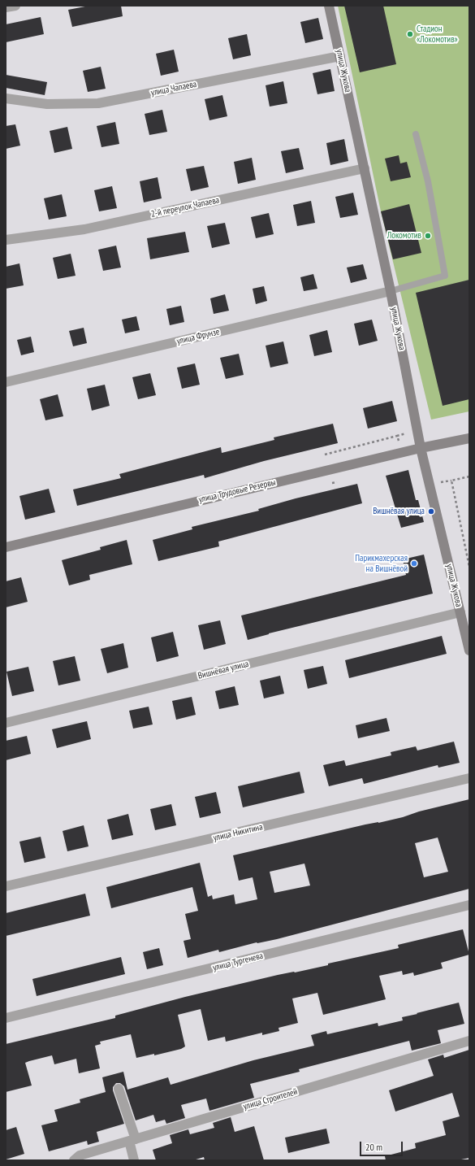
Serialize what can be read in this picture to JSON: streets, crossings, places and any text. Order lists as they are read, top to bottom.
{
  "streets": {
    "street": [
      "улица Жукова",
      "улица Чапаева",
      "2-й переулок Чапаева",
      "улица Фрунзе",
      "улица Трудовые Резервы",
      "Вишнёвая улица",
      "улица Никитина",
      "улица Тургенева",
      "улица Строителей"
    ]
  },
  "crossings": [
    ["улица Жукова", "улица Чапаева"],
    ["улица Жукова", "2-й переулок Чапаева"],
    ["улица Жукова", "улица Фрунзе"],
    ["улица Жукова", "улица Трудовые Резервы"],
    ["улица Жукова", "Вишнёвая улица"]
  ],
  "places": [
    "Стадион «Локомотив»",
    "Локомотив",
    "Вишнёвая улица",
    "Парикмахерская на Вишнёвой"
  ],
  "scale_bar": "20 m"
}
